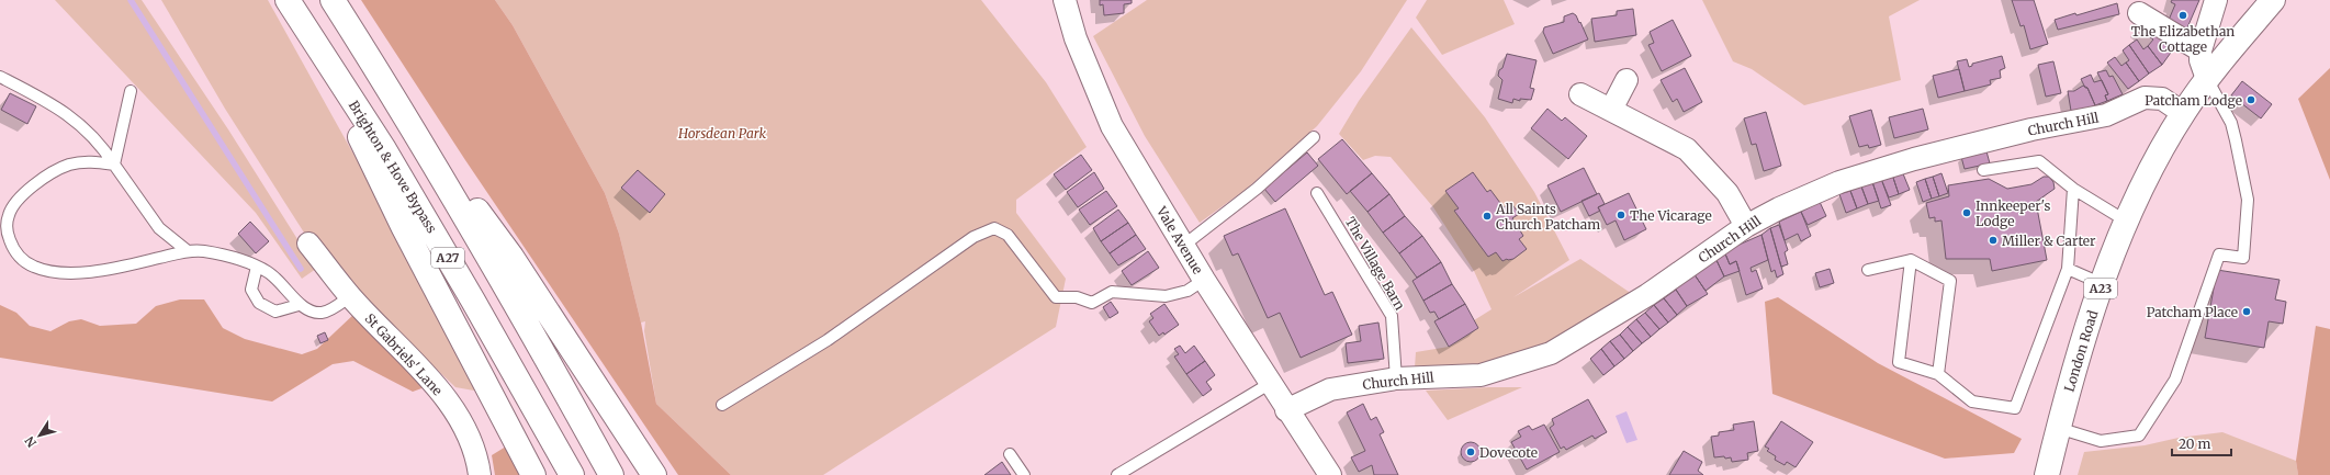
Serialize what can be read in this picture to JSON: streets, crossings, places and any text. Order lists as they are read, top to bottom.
{
  "streets": {
    "highway": [
      "Brighton & Hove Bypass",
      "A27",
      "A23",
      "London Road"
    ],
    "street": ["Church Hill", "Vale Avenue", "St Gabriels' Lane"],
    "lane": ["The Village Barn"]
  },
  "crossings": [
    ["Church Hill", "Vale Avenue"],
    ["Church Hill", "The Village Barn"],
    ["Church Hill", "A23"],
    ["Church Hill", "London Road"],
    ["Brighton & Hove Bypass", "A27"],
    ["A23", "London Road"]
  ],
  "parks": ["Horsdean Park"],
  "places": [
    "The Elizabethan Cottage",
    "Patcham Lodge",
    "Innkeeper's Lodge",
    "The Vicarage",
    "All Saints Church Patcham",
    "Miller & Carter",
    "Patcham Place",
    "Dovecote"
  ],
  "scale_bar": "20 m",
  "north": "bottom left"
}
